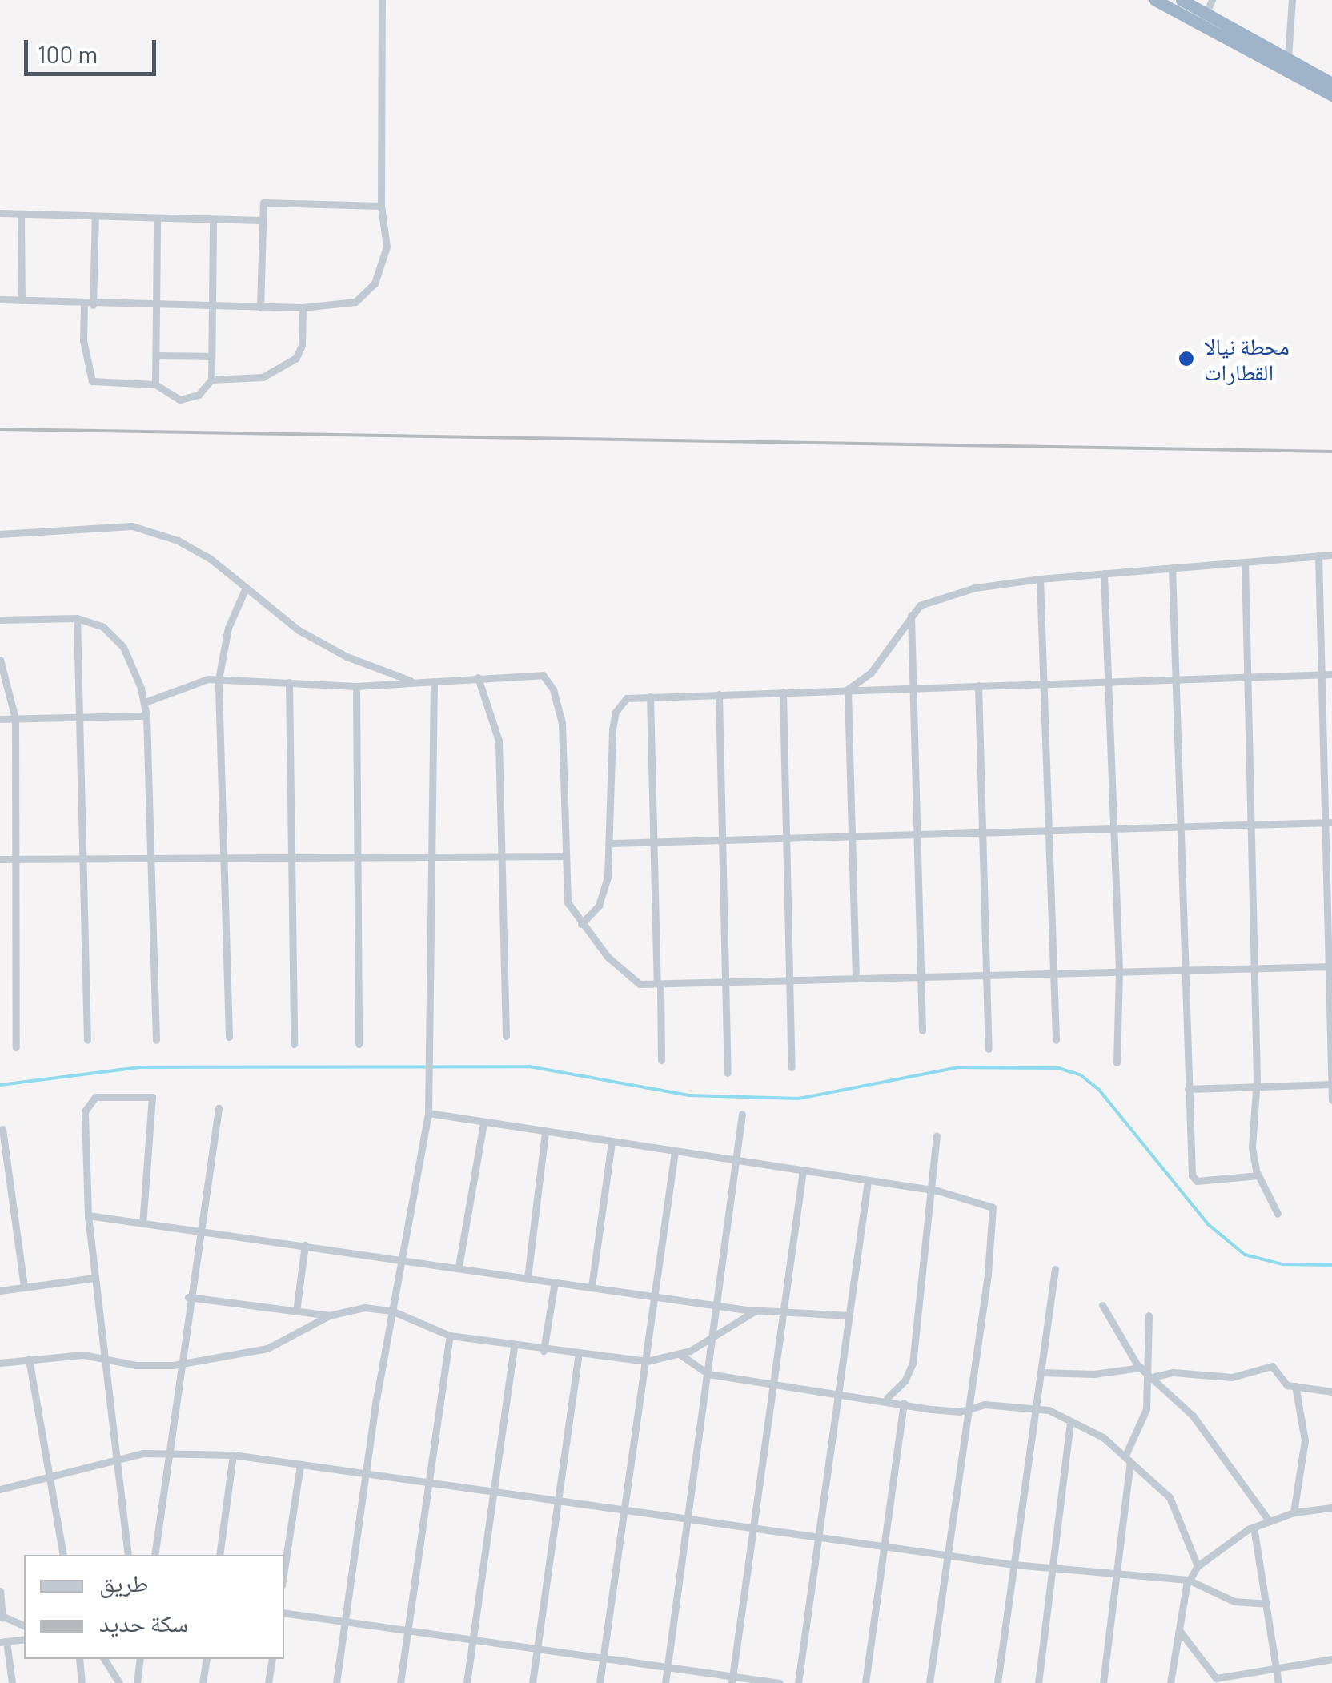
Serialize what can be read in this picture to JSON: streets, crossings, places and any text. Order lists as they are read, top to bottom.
{
  "places": ["محطة نيالا القطارات"],
  "legend": ["طريق", "سكة حديد"],
  "scale_bar": "100 m"
}
